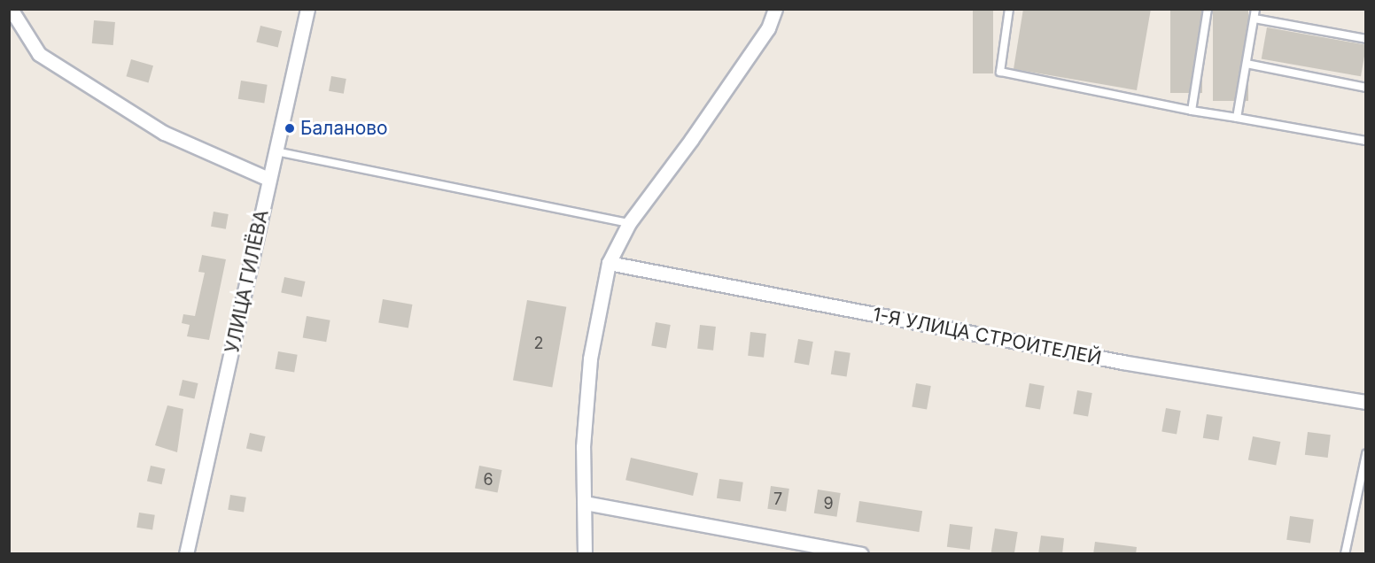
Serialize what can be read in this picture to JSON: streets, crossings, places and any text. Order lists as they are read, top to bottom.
{
  "streets": {
    "street": ["УЛИЦА ГИЛЁВА", "1-Я УЛИЦА СТРОИТЕЛЕЙ"]
  },
  "places": ["Баланово"],
  "house_numbers": [
    "2",
    "6",
    "7",
    "9"
  ]
}
